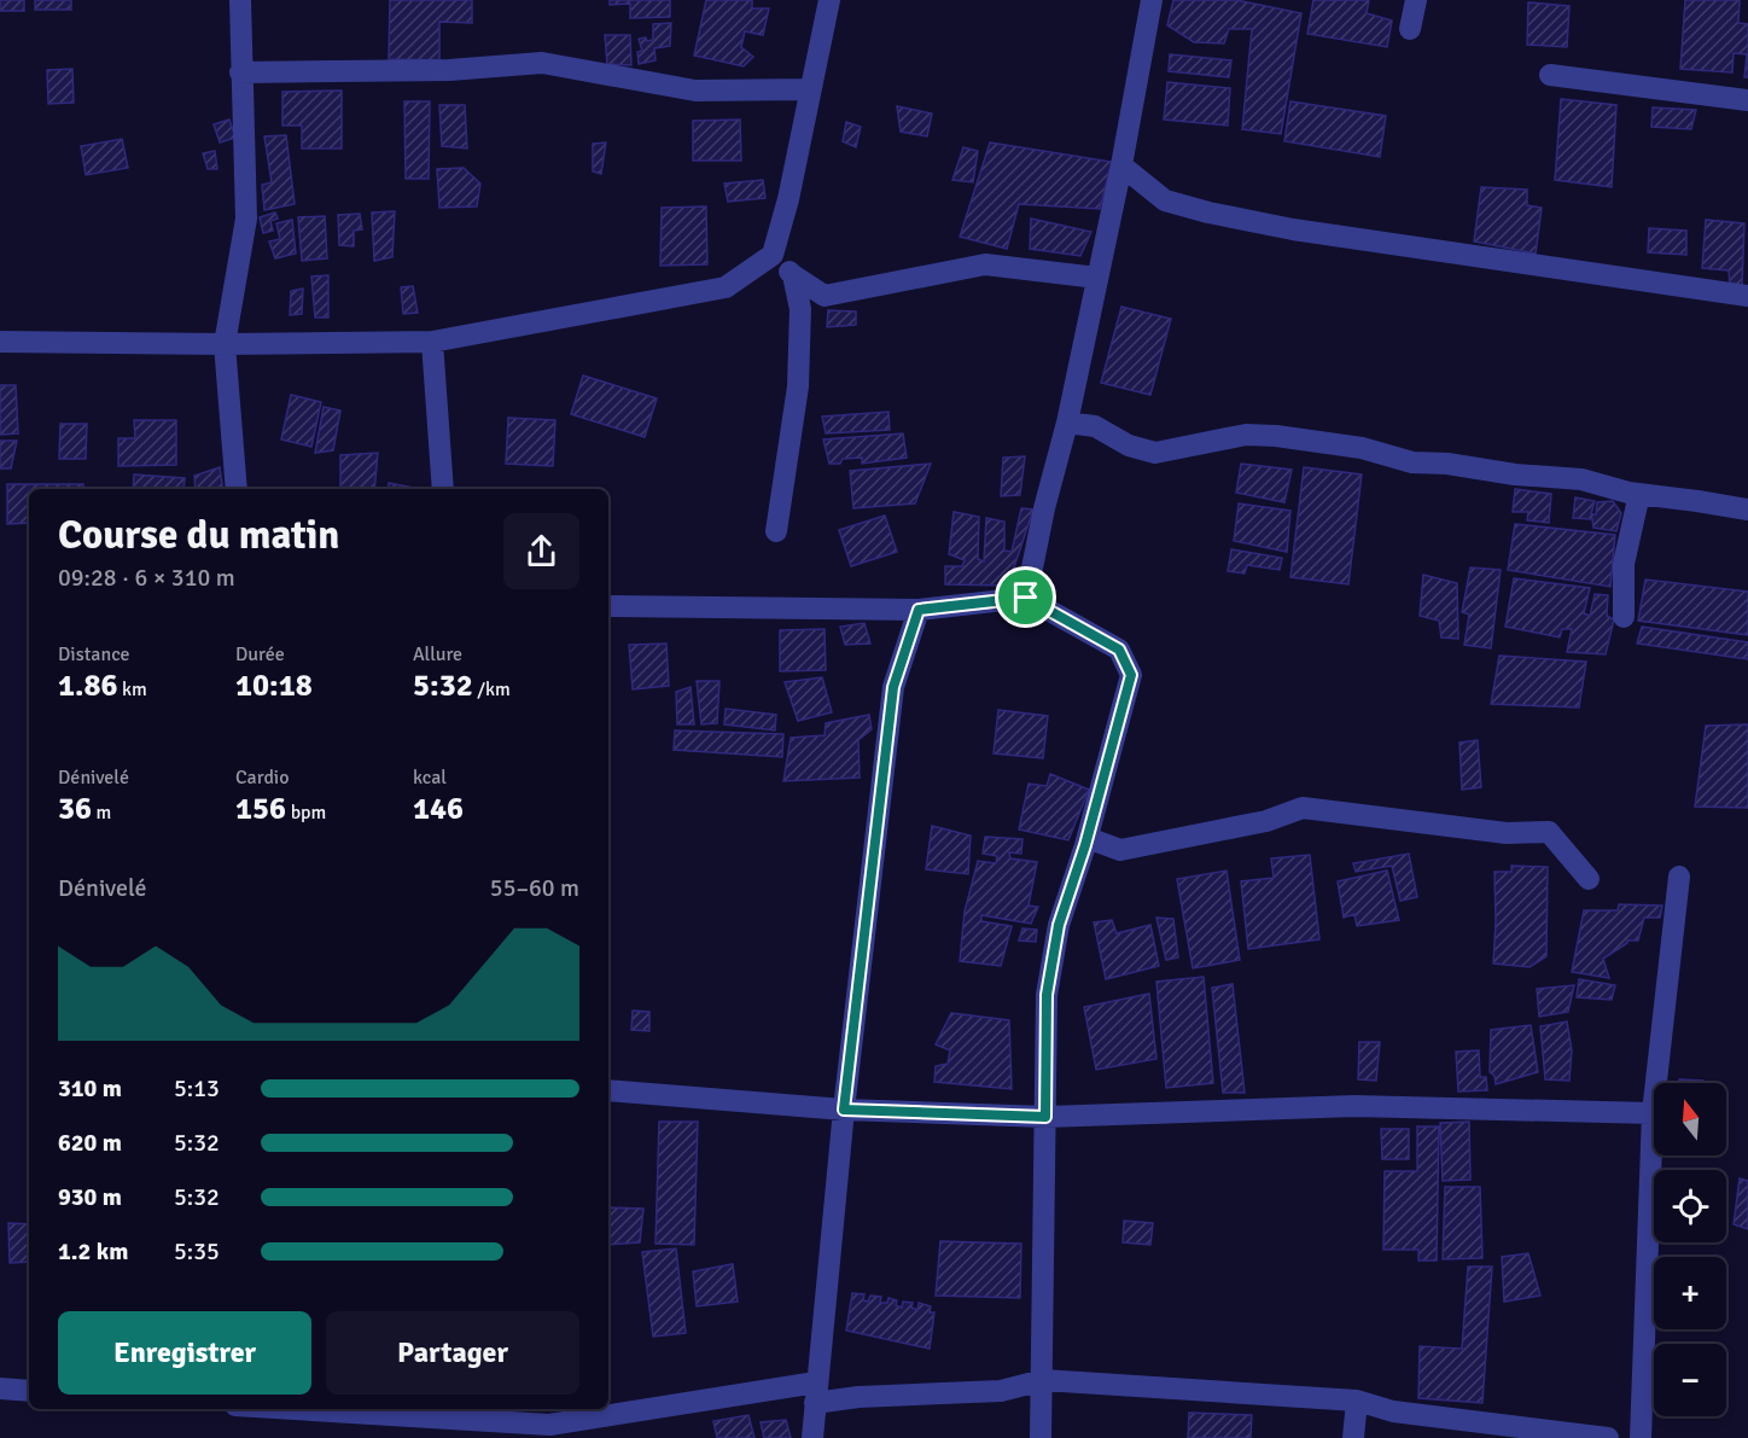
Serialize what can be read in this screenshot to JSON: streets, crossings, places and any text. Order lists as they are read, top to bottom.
{
  "north": "top",
  "page": {
    "heading": ["Course du matin", "09:28 · 6 × 310 m"],
    "stats": [
      ["Distance", "1.86 km"],
      ["Durée", "10:18"],
      ["Allure", "5:32 /km"],
      ["Dénivelé", "36 m"],
      ["Cardio", "156 bpm"],
      ["kcal", "146"]
    ],
    "chart": ["Dénivelé", "55–60 m"],
    "list": [
      {
        "name": "310 m",
        "note": "5:13"
      },
      {
        "name": "620 m",
        "note": "5:32"
      },
      {
        "name": "930 m",
        "note": "5:32"
      },
      {
        "name": "1.2 km",
        "note": "5:35"
      }
    ],
    "map_buttons": ["+", "−"],
    "buttons": ["Enregistrer", "Partager"]
  }
}
